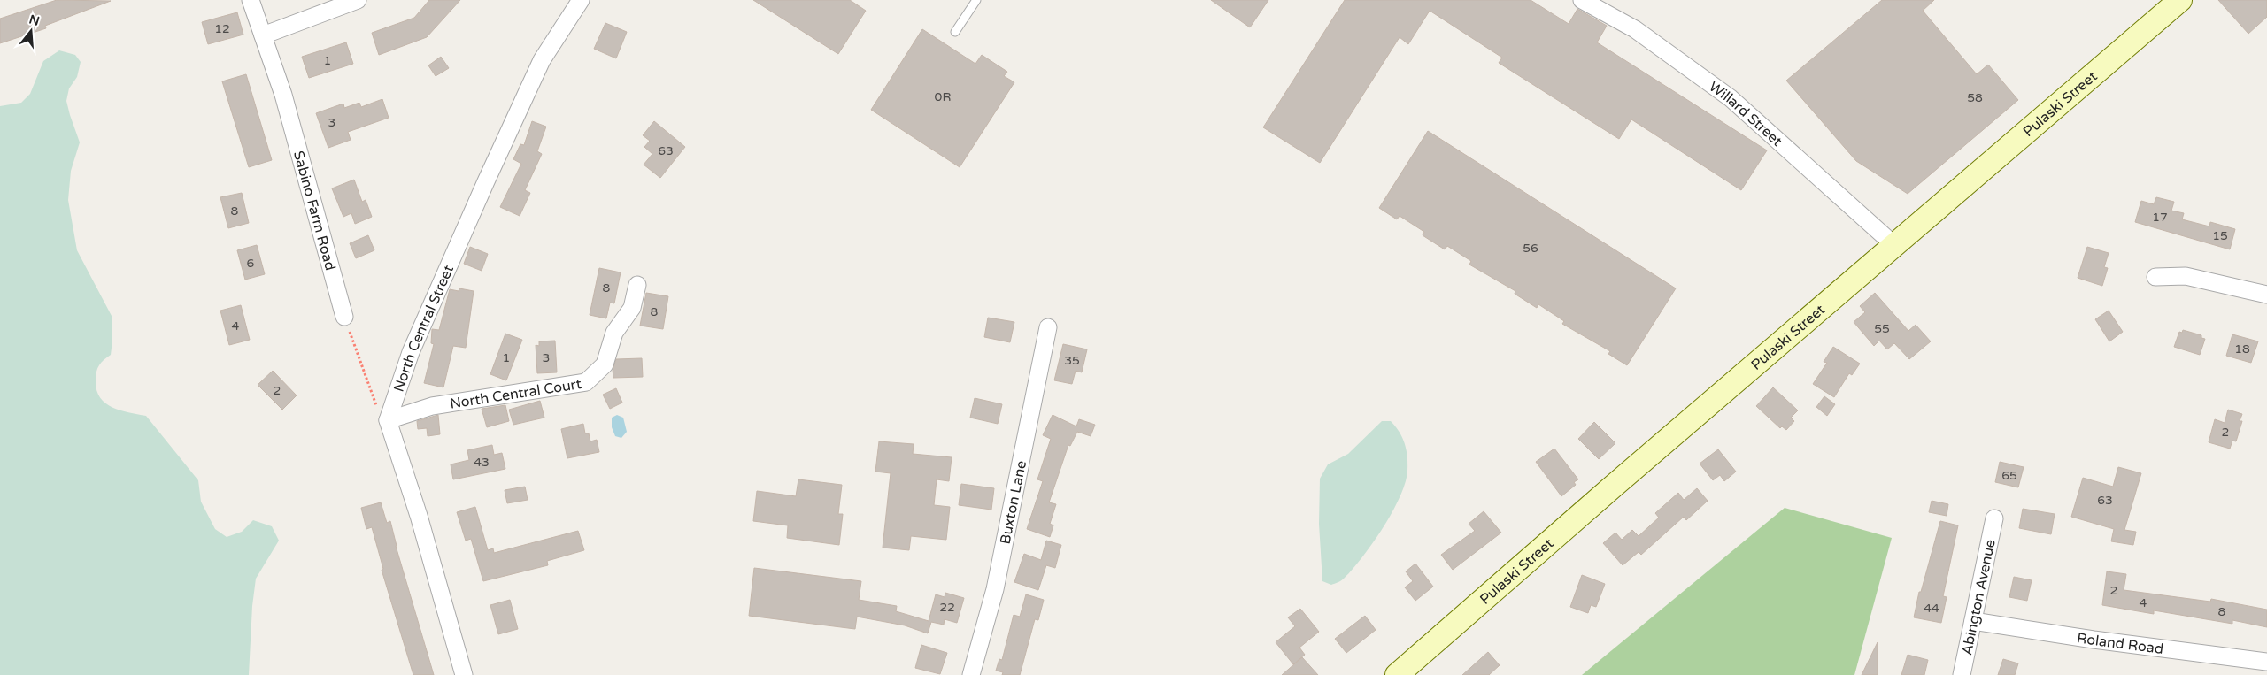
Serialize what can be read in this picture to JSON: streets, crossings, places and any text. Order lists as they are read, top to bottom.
{
  "streets": {
    "main road": ["Pulaski Street"],
    "street": [
      "Willard Street",
      "Sabino Farm Road",
      "North Central Street",
      "North Central Court",
      "Buxton Lane",
      "Abington Avenue",
      "Roland Road"
    ]
  },
  "crossings": [
    ["Pulaski Street", "Willard Street"],
    ["North Central Street", "North Central Court"],
    ["Abington Avenue", "Roland Road"]
  ],
  "house_numbers": [
    "12",
    "1",
    "0R",
    "58",
    "3",
    "63",
    "8",
    "17",
    "15",
    "56",
    "6",
    "8",
    "8",
    "4",
    "55",
    "18",
    "1",
    "3",
    "35",
    "2",
    "2",
    "43",
    "65",
    "63",
    "2",
    "4",
    "22",
    "44",
    "8"
  ],
  "north": "top"
}
